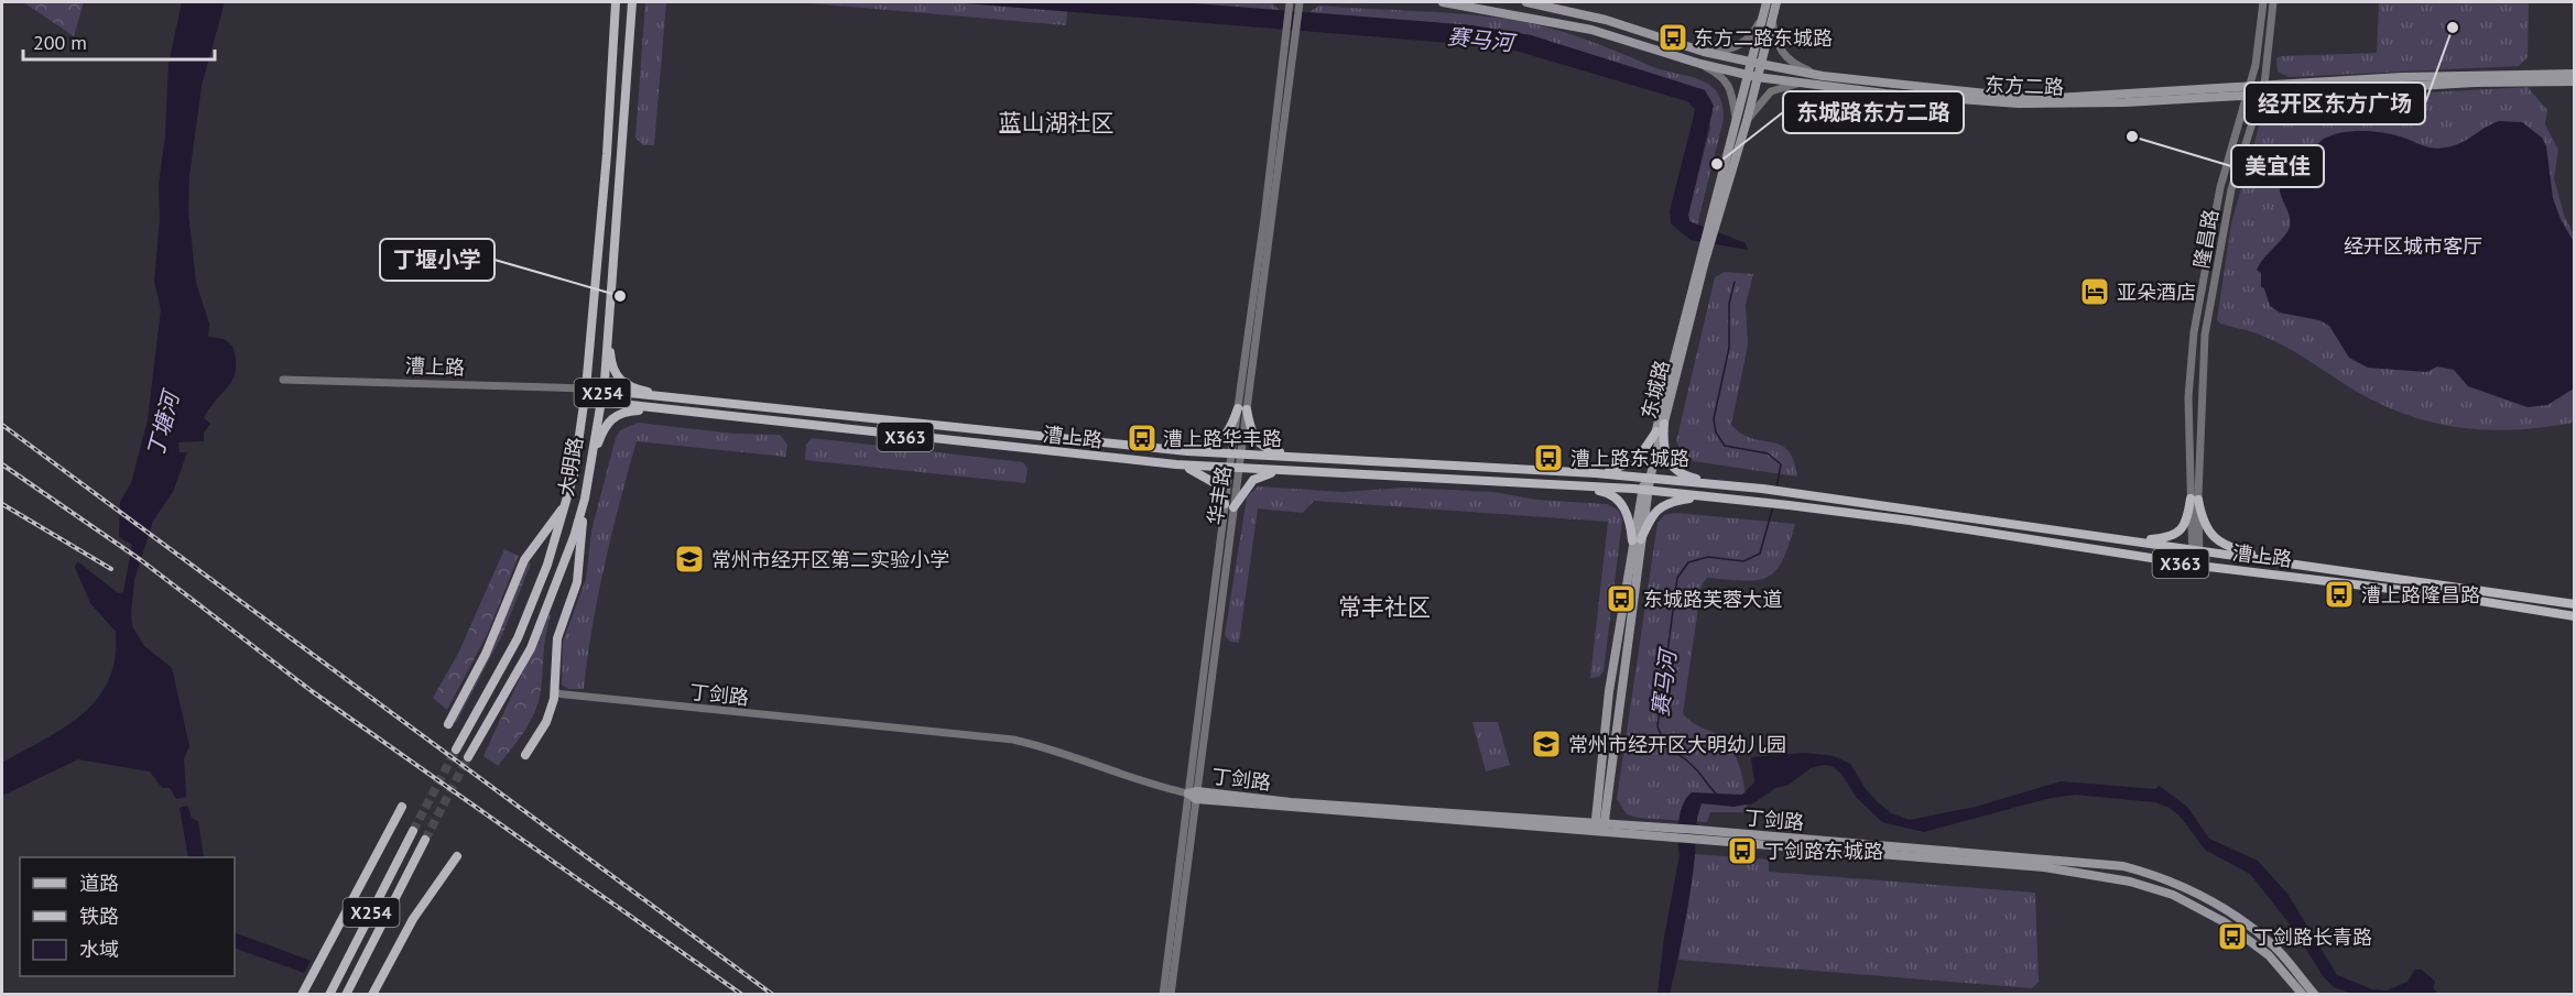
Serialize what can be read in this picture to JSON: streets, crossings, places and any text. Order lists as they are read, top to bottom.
{
  "streets": {
    "main road": [
      "东方二路",
      "漕上路",
      "东城路",
      "X254",
      "X363",
      "大明路",
      "丁剑路"
    ],
    "street": ["隆昌路", "华丰路"]
  },
  "crossings": [
    ["东方二路", "隆昌路"],
    ["东方二路", "东城路"],
    ["隆昌路", "漕上路"],
    ["漕上路", "东城路"],
    ["漕上路", "大明路"],
    ["漕上路", "华丰路"],
    ["东城路", "丁剑路"],
    ["华丰路", "丁剑路"]
  ],
  "districts": ["蓝山湖社区", "常丰社区"],
  "water": ["赛马河", "丁塘河"],
  "parks": ["经开区城市客厅"],
  "places": {
    "other": [
      "经开区东方广场",
      "美宜佳",
      "东城路东方二路",
      "丁堰小学"
    ],
    "bus stop": [
      "东方二路东城路",
      "漕上路华丰路",
      "漕上路东城路",
      "漕上路隆昌路",
      "东城路芙蓉大道",
      "丁剑路东城路",
      "丁剑路长青路"
    ],
    "hotel": ["亚朵酒店"],
    "school or university": ["常州市经开区第二实验小学", "常州市经开区大明幼儿园"]
  },
  "legend": ["道路", "铁路", "水域"],
  "scale_bar": "200 m"
}
